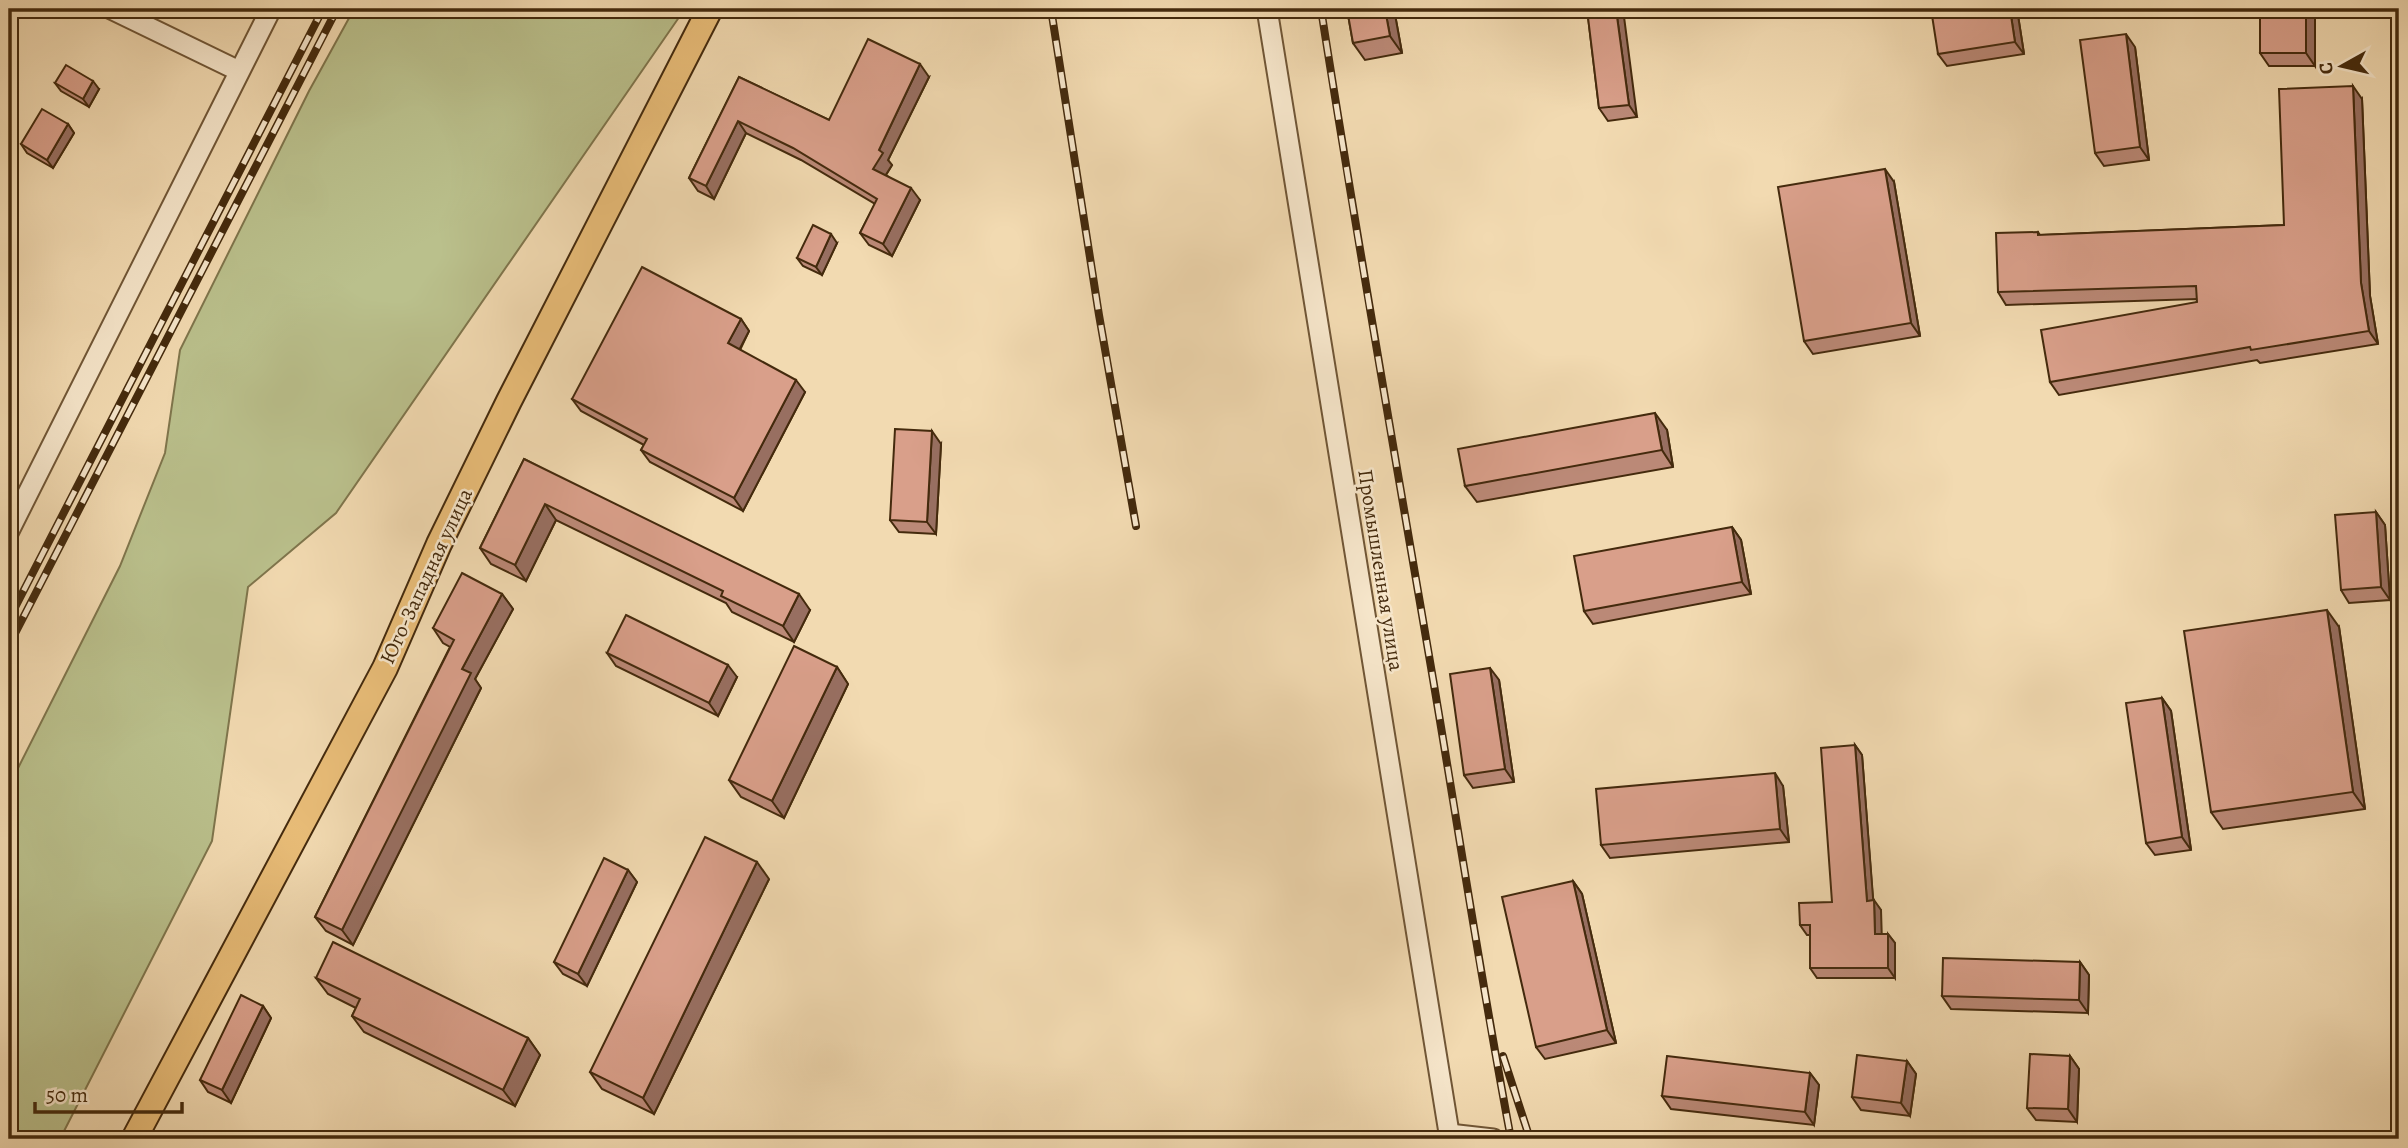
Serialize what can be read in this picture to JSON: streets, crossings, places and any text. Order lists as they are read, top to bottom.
{
  "streets": {
    "main road": ["Юго-Западная улица"],
    "street": ["Промышленная улица"]
  },
  "scale_bar": "50 m",
  "north": "left"
}
